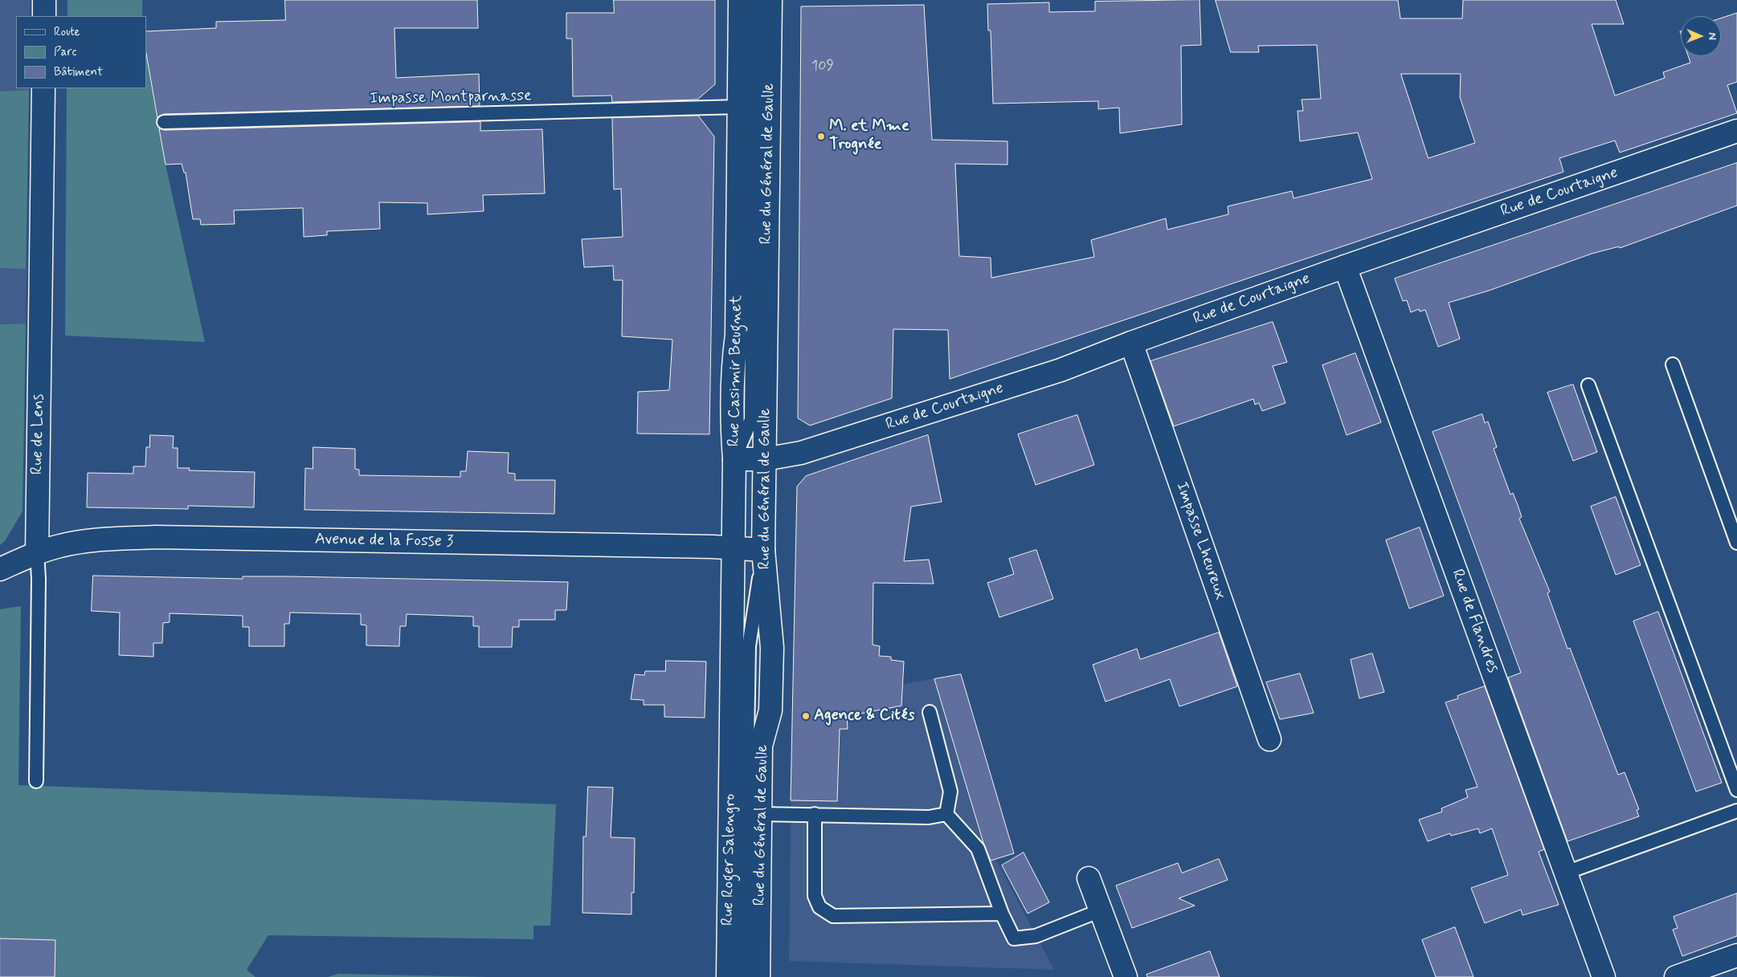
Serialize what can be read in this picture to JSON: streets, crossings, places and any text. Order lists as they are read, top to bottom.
{
  "streets": {
    "street": [
      "Rue du Général de Gaulle",
      "Rue de Courtaigne",
      "Rue Casimir Beugnet",
      "Rue de Lens",
      "Avenue de la Fosse 3",
      "Impasse Lheureux",
      "Rue de Flandres",
      "Rue Roger Salengro"
    ],
    "lane": ["Impasse Montparnasse"]
  },
  "crossings": [
    ["Impasse Montparnasse", "Rue Casimir Beugnet"],
    ["Rue du Général de Gaulle", "Rue de Courtaigne"],
    ["Rue du Général de Gaulle", "Avenue de la Fosse 3"],
    ["Rue de Courtaigne", "Rue Casimir Beugnet"],
    ["Rue de Courtaigne", "Impasse Lheureux"],
    ["Rue de Courtaigne", "Rue de Flandres"],
    ["Rue Casimir Beugnet", "Avenue de la Fosse 3"],
    ["Rue Casimir Beugnet", "Rue Roger Salengro"],
    ["Rue de Lens", "Avenue de la Fosse 3"]
  ],
  "places": ["M. et Mme Trognée", "Agence & Cités"],
  "house_numbers": ["109"],
  "legend": ["Route", "Parc", "Bâtiment"],
  "north": "right"
}
